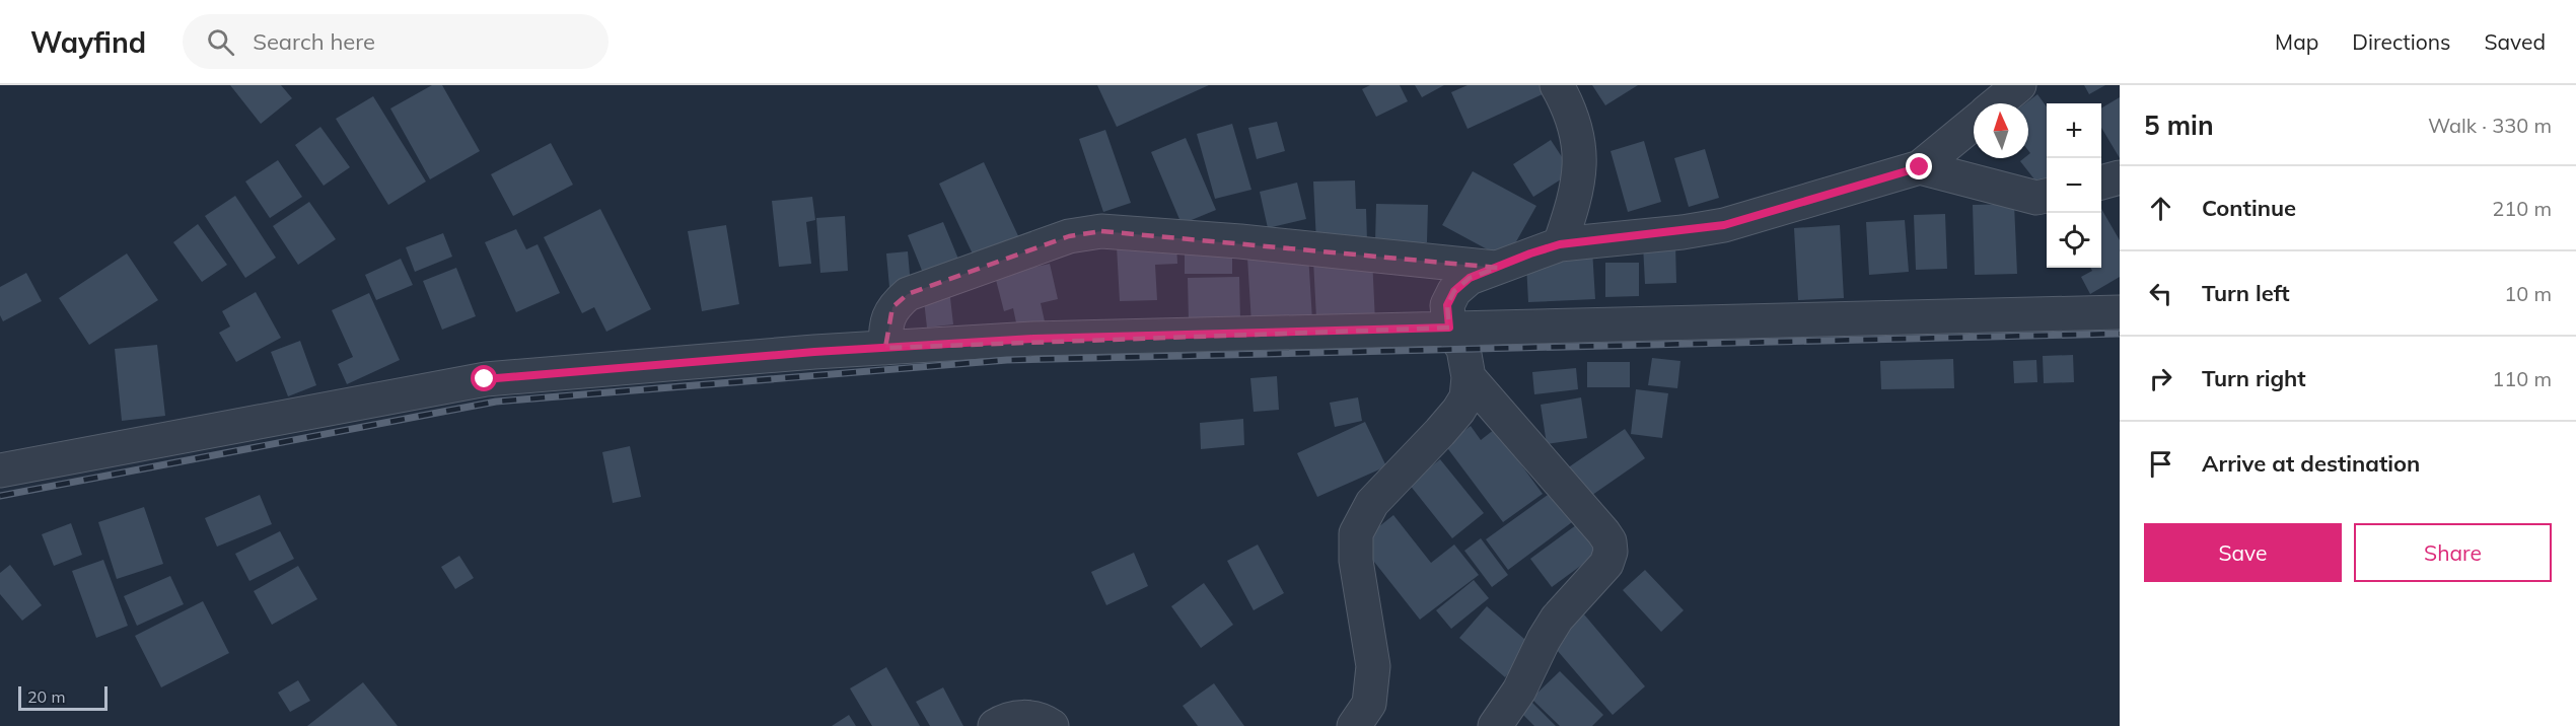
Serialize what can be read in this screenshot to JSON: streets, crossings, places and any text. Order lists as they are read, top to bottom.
{
  "scale_bar": "20 m",
  "north": "top",
  "page": {
    "header": "Wayfind",
    "search": "Search here",
    "nav": ["Map", "Directions", "Saved"],
    "heading": ["5 min", "Walk · 330 m"],
    "map_buttons": ["+", "−"],
    "list": [
      ["Continue", "210 m"],
      ["Turn left", "10 m"],
      ["Turn right", "110 m"],
      "Arrive at destination"
    ],
    "buttons": ["Save", "Share"],
    "scale": "20 m"
  }
}
